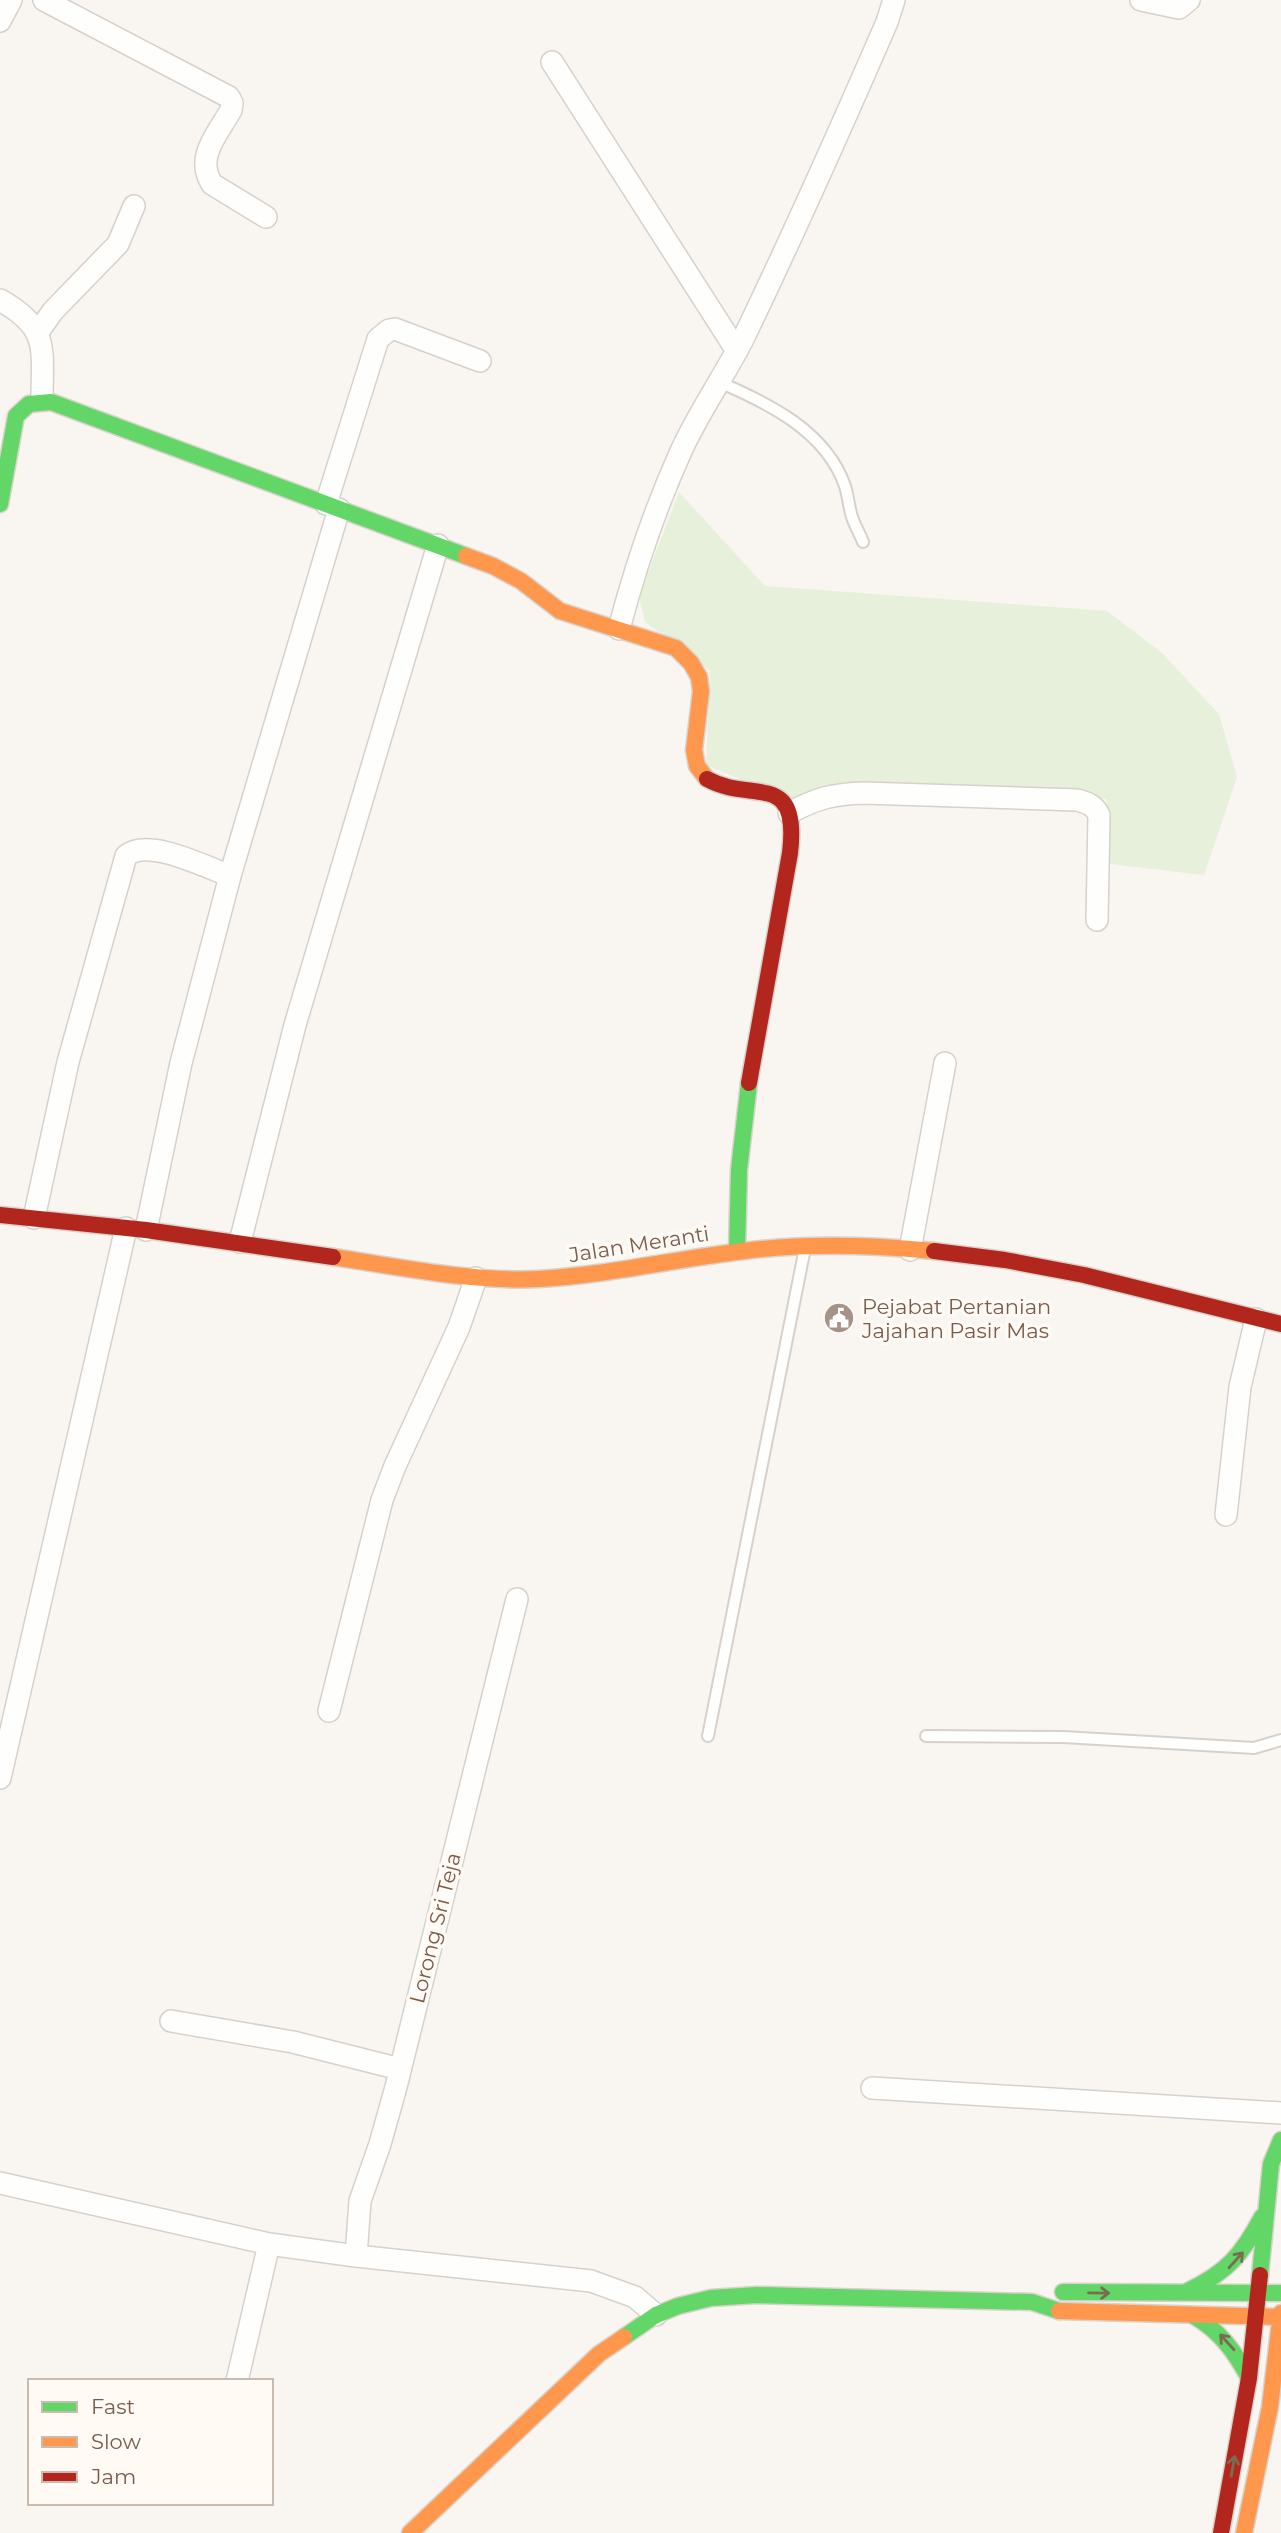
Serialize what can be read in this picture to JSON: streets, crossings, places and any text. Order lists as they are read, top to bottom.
{
  "streets": {
    "street": ["Jalan Meranti", "Lorong Sri Teja"]
  },
  "places": {
    "public building": ["Pejabat Pertanian Jajahan Pasir Mas"]
  },
  "legend": ["Fast", "Slow", "Jam"]
}
